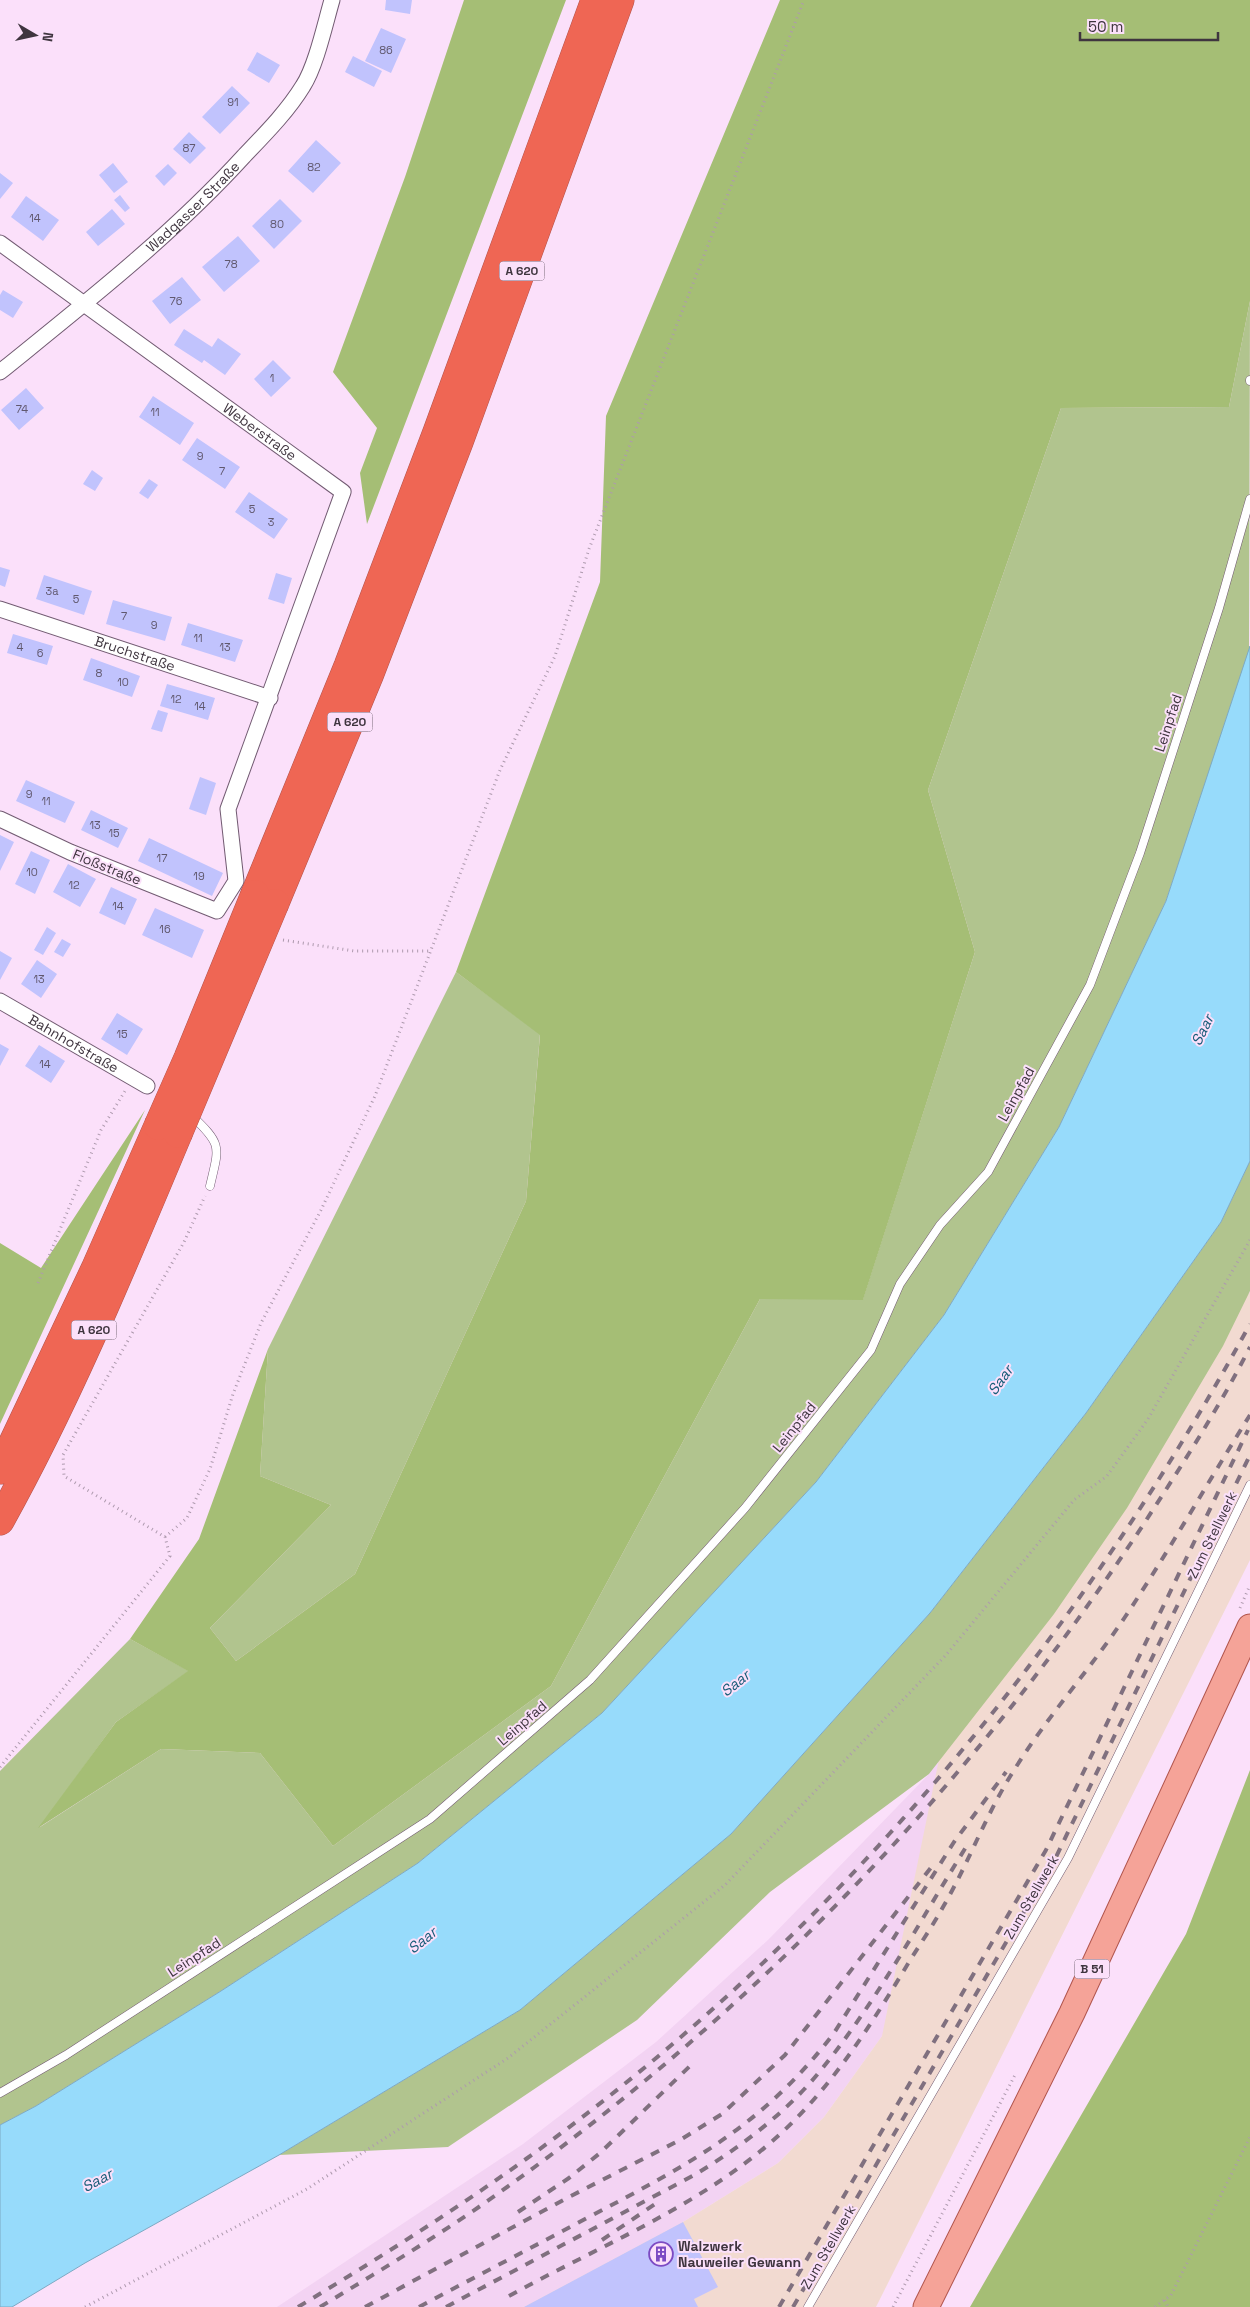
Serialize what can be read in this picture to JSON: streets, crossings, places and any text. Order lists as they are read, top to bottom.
{
  "streets": {
    "highway": ["A 620"],
    "main road": ["B 51"],
    "street": [
      "Wadgasser Straße",
      "Weberstraße",
      "Bruchstraße",
      "Floßstraße",
      "Bahnhofstraße"
    ],
    "lane": ["Leinpfad", "Zum Stellwerk"]
  },
  "crossings": [
    ["Wadgasser Straße", "Weberstraße"],
    ["Weberstraße", "Bruchstraße"],
    ["Weberstraße", "Floßstraße"],
    ["Bruchstraße", "Floßstraße"]
  ],
  "water": ["Saar"],
  "places": {
    "building": ["Walzwerk Nauweiler Gewann"]
  },
  "house_numbers": [
    "86",
    "91",
    "87",
    "82",
    "14",
    "80",
    "78",
    "76",
    "1",
    "74",
    "11",
    "9",
    "7",
    "5",
    "3",
    "3a",
    "5",
    "7",
    "9",
    "11",
    "4",
    "13",
    "6",
    "8",
    "10",
    "12",
    "14",
    "9",
    "11",
    "13",
    "15",
    "17",
    "10",
    "19",
    "12",
    "14",
    "16",
    "13",
    "15",
    "14"
  ],
  "scale_bar": "50 m",
  "north": "right"
}
